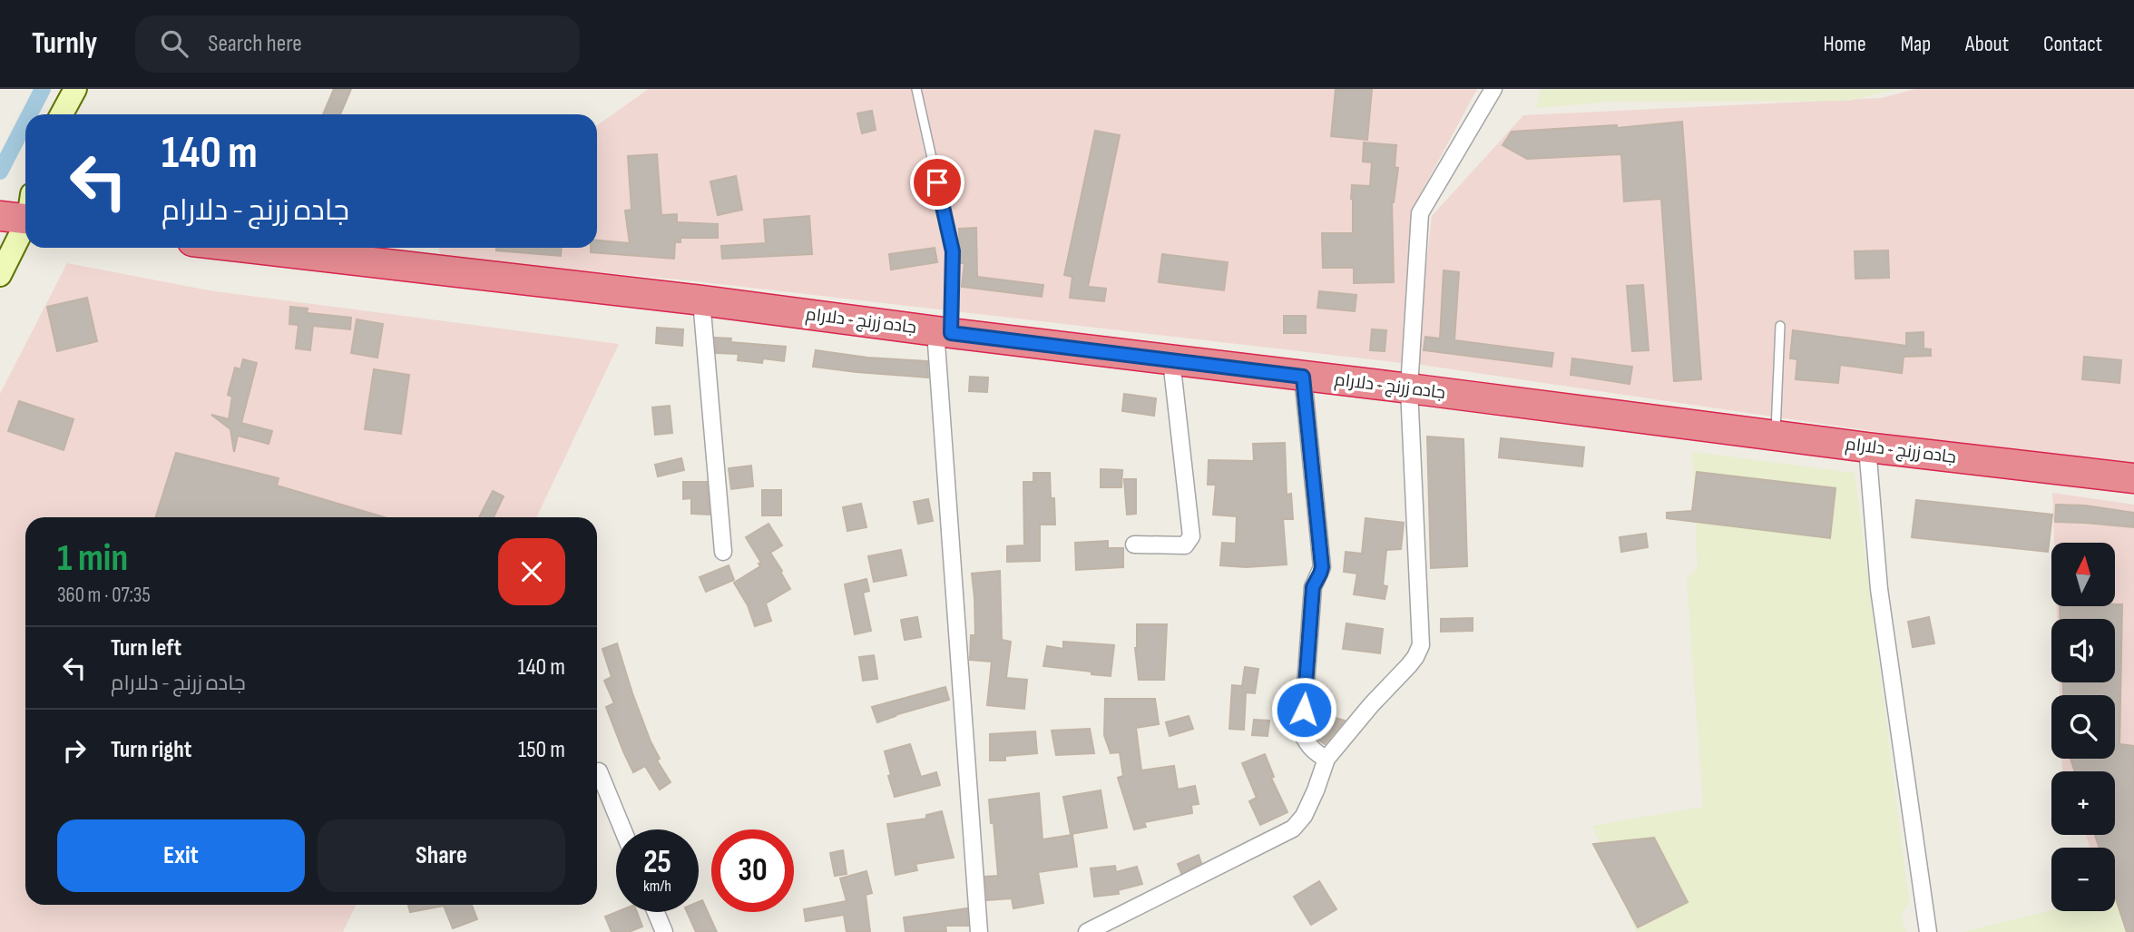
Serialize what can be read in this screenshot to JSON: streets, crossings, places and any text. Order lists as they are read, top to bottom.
{
  "streets": {
    "highway": ["جاده زرنج - دلارام"]
  },
  "north": "top",
  "page": {
    "header": "Turnly",
    "search": "Search here",
    "nav": [
      "Home",
      "Map",
      "About",
      "Contact"
    ],
    "turn": ["140 m", "جاده زرنج - دلارام"],
    "heading": ["1 min", "360 m · 07:35"],
    "map_buttons": ["+", "−"],
    "list": [
      {
        "name": "Turn left",
        "note": "جاده زرنج - دلارام",
        "value": "140 m"
      },
      {
        "name": "Turn right",
        "value": "150 m"
      }
    ],
    "buttons": ["Exit", "Share"],
    "speed": "25 km/h",
    "limit": "30"
  }
}
